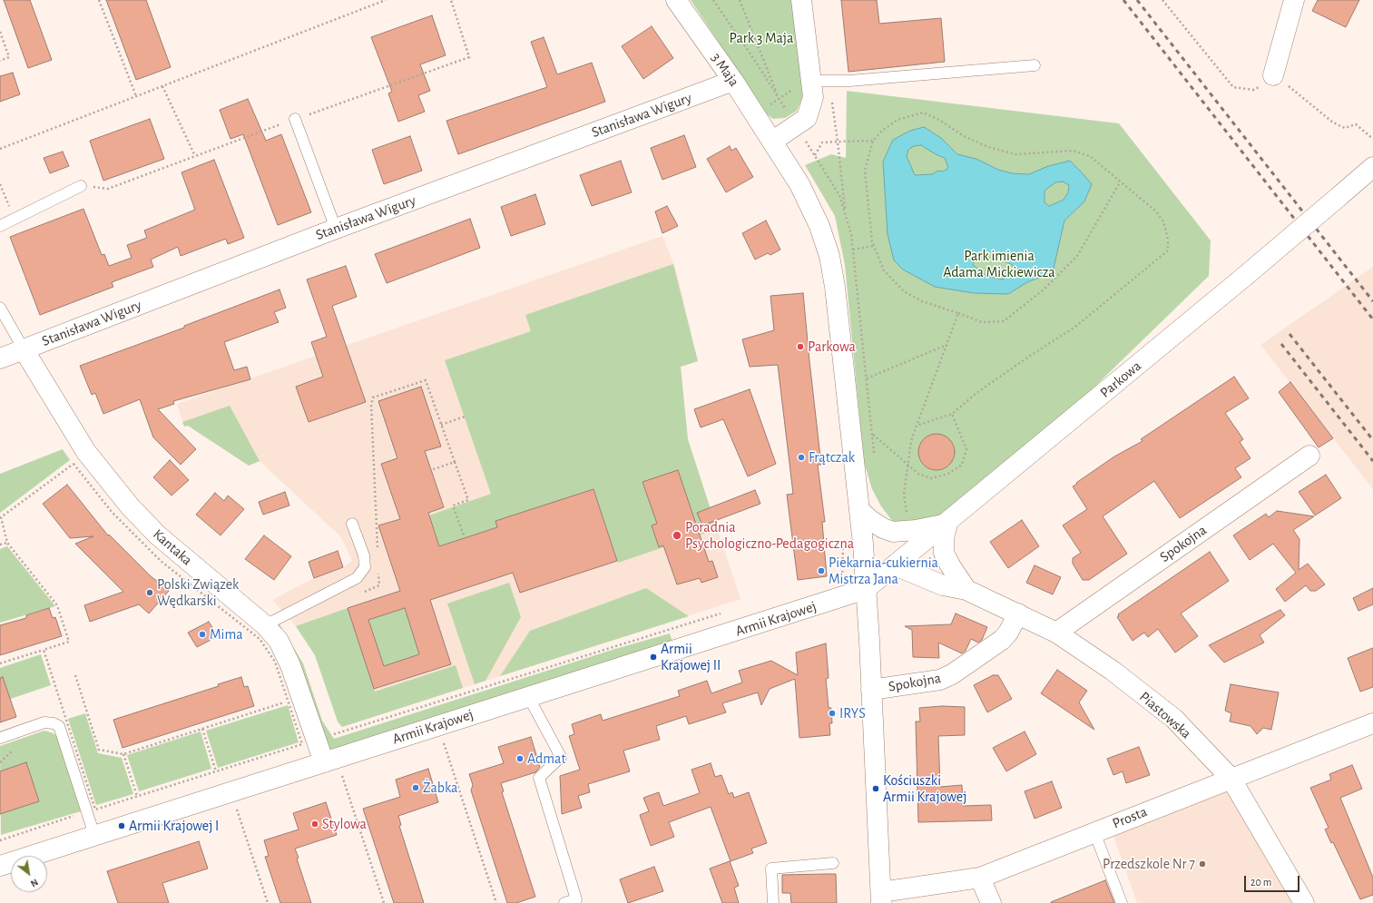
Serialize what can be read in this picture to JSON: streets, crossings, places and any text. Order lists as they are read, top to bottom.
{
  "streets": {
    "street": [
      "3 Maja",
      "Stanisława Wigury",
      "Parkowa",
      "Spokojna",
      "Kantaka",
      "Armii Krajowej",
      "Piastowska",
      "Prosta"
    ]
  },
  "crossings": [
    ["3 Maja", "Stanisława Wigury"],
    ["3 Maja", "Parkowa"],
    ["3 Maja", "Spokojna"],
    ["3 Maja", "Armii Krajowej"],
    ["3 Maja", "Prosta"],
    ["Stanisława Wigury", "Kantaka"],
    ["Parkowa", "Armii Krajowej"],
    ["Parkowa", "Piastowska"],
    ["Spokojna", "Piastowska"],
    ["Kantaka", "Armii Krajowej"],
    ["Piastowska", "Prosta"]
  ],
  "parks": ["Park 3 Maja", "Park imienia Adama Mickiewicza"],
  "places": [
    "Parkowa",
    "Frątczak",
    "Poradnia Psychologiczno-Pedagogiczna",
    "Piekarnia-cukiernia Mistrza Jana",
    "Polski Związek Wędkarski",
    "Mima",
    "Armii Krajowej II",
    "IRYS",
    "Admat",
    "Żabka",
    "Kościuszki Armii Krajowej",
    "Stylowa",
    "Armii Krajowej I",
    "Przedszkole Nr 7"
  ],
  "scale_bar": "20 m",
  "north": "bottom right"
}
